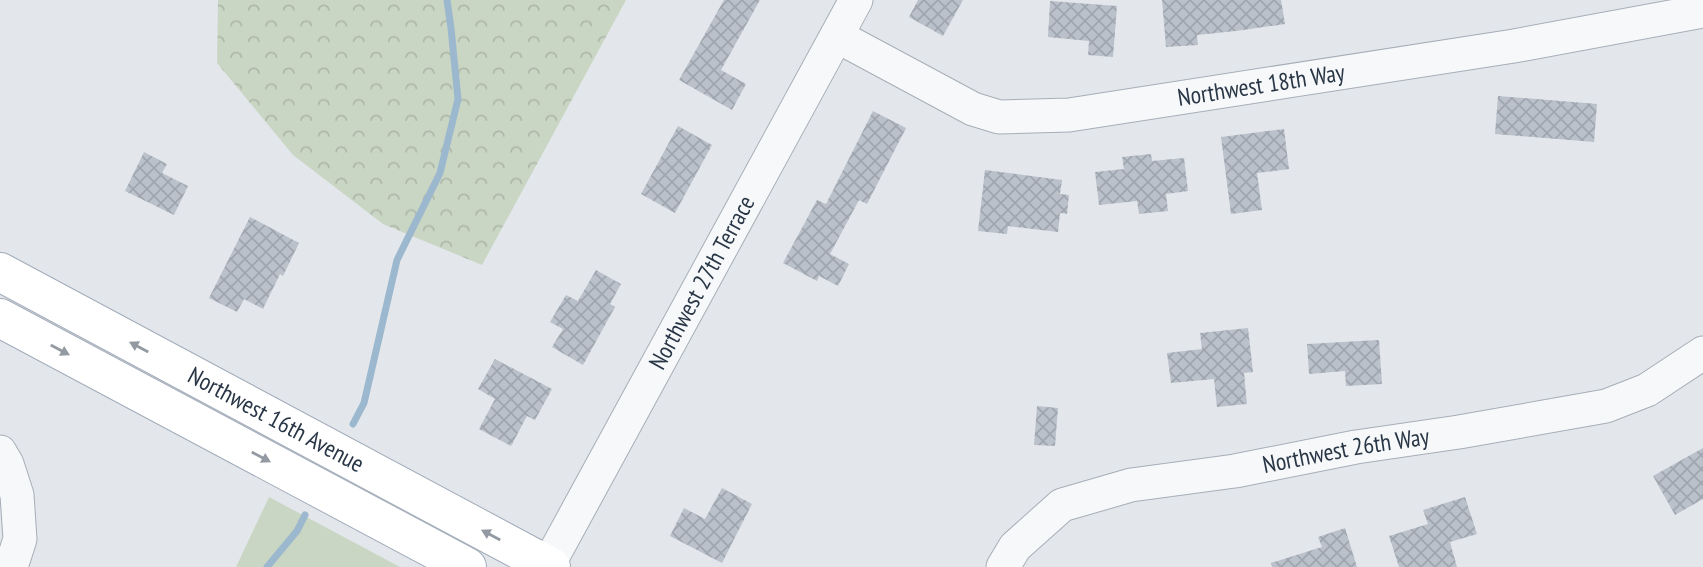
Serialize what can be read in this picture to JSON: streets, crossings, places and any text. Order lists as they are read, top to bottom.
{
  "streets": {
    "main road": ["Northwest 16th Avenue"],
    "street": ["Northwest 18th Way", "Northwest 27th Terrace", "Northwest 26th Way"]
  },
  "crossings": [
    ["Northwest 18th Way", "Northwest 27th Terrace"],
    ["Northwest 27th Terrace", "Northwest 16th Avenue"]
  ]
}
